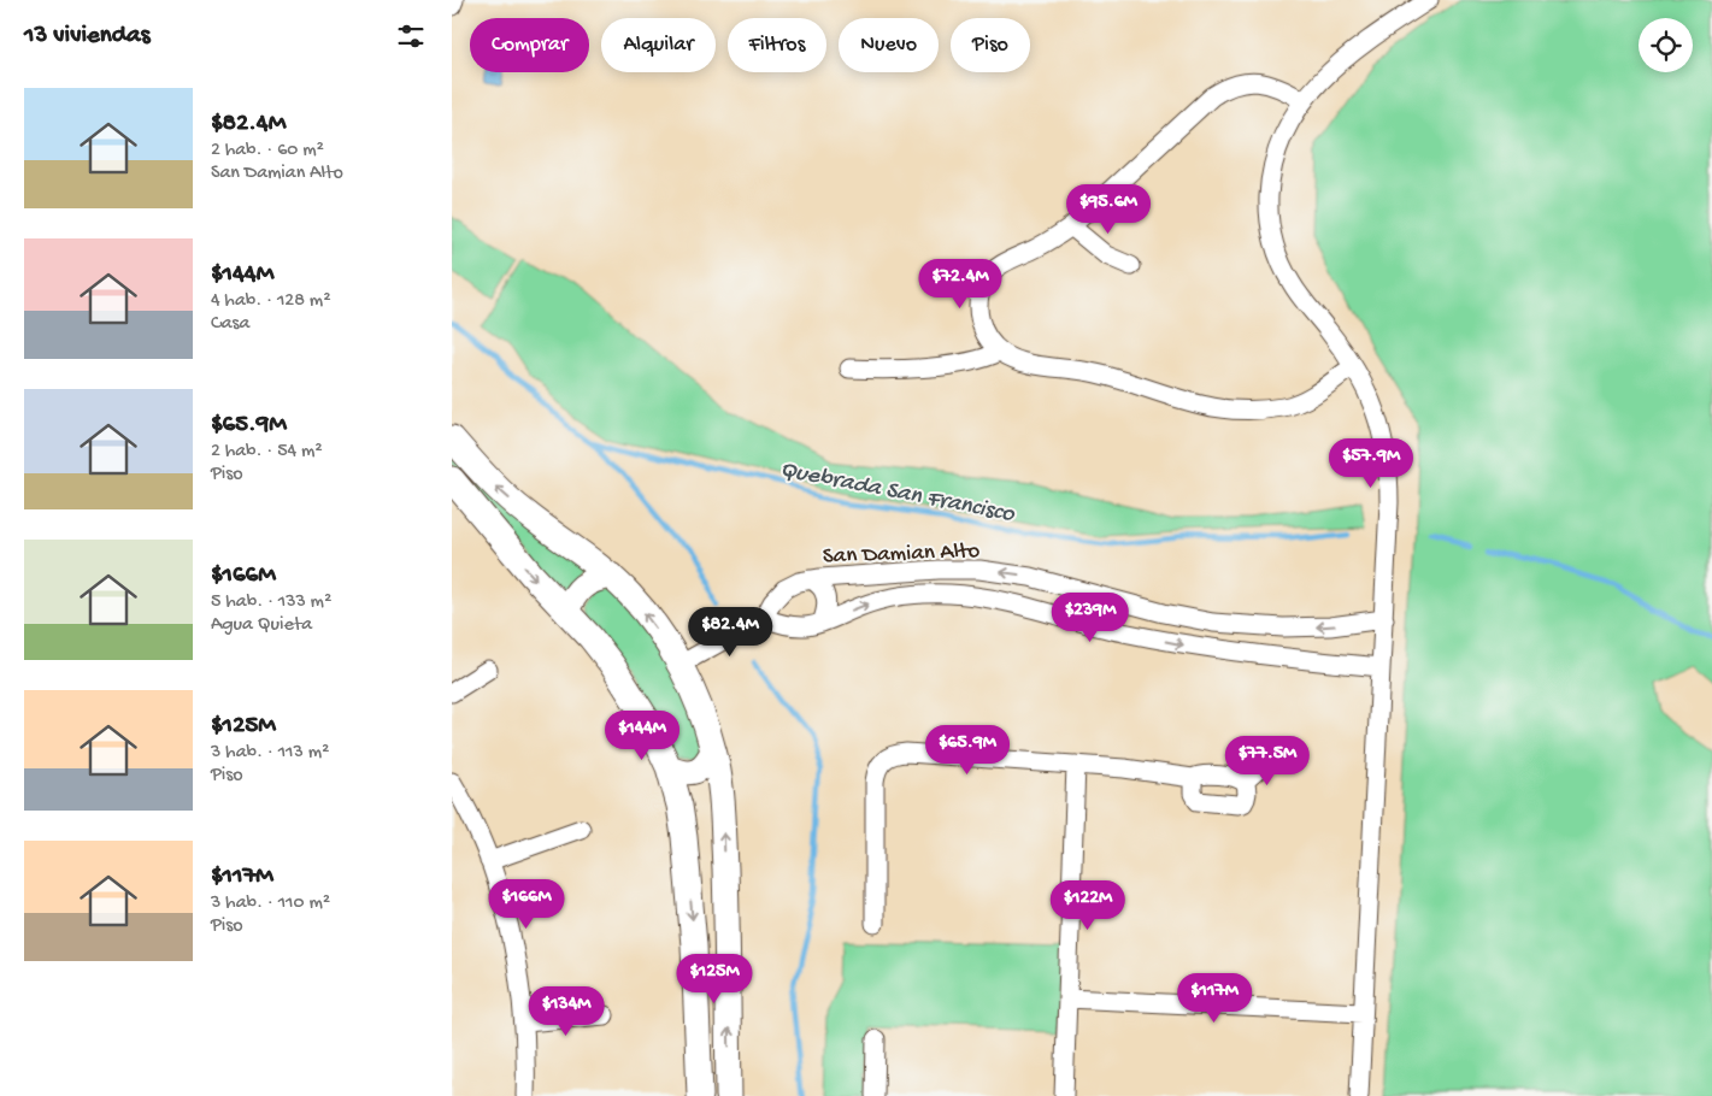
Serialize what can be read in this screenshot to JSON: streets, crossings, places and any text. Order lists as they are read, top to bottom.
{
  "streets": {
    "street": ["San Damian Alto"]
  },
  "water": ["Quebrada San Francisco"],
  "page": {
    "heading": "13 viviendas",
    "chip": [
      "Comprar",
      "Alquilar",
      "Filtros",
      "Nuevo",
      "Piso"
    ],
    "list": [
      {
        "name": "$82.4M",
        "note": "2 hab. · 60 m² · San Damian Alto"
      },
      {
        "name": "$144M",
        "note": "4 hab. · 128 m² · Casa"
      },
      {
        "name": "$65.9M",
        "note": "2 hab. · 54 m² · Piso"
      },
      {
        "name": "$166M",
        "note": "5 hab. · 133 m² · Agua Quieta"
      },
      {
        "name": "$125M",
        "note": "3 hab. · 113 m² · Piso"
      },
      {
        "name": "$117M",
        "note": "3 hab. · 110 m² · Piso"
      }
    ],
    "price": [
      "$95.6M",
      "$72.4M",
      "$57.9M",
      "$239M",
      "$82.4M",
      "$144M",
      "$65.9M",
      "$77.5M",
      "$166M",
      "$122M",
      "$125M",
      "$117M",
      "$134M"
    ]
  }
}
